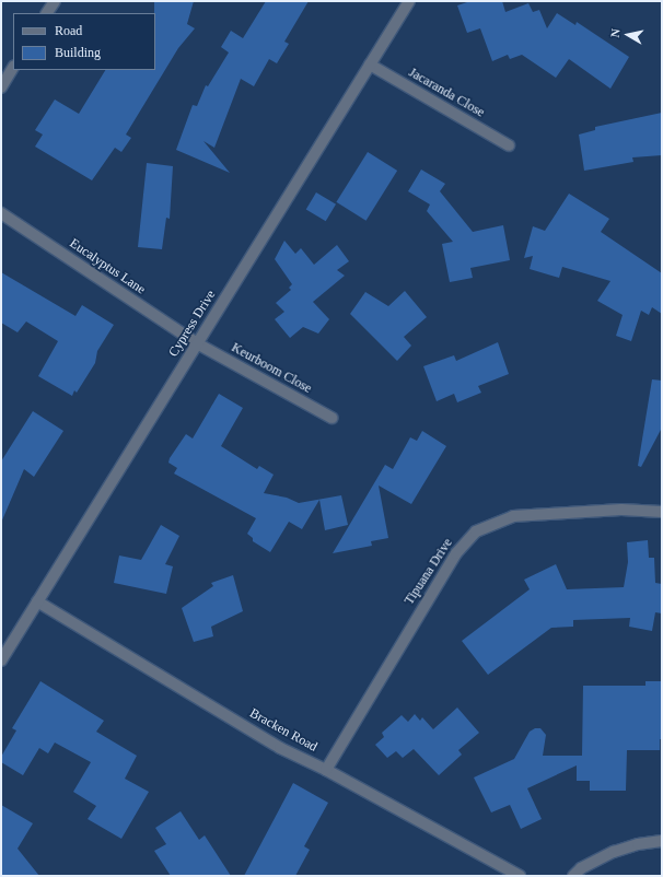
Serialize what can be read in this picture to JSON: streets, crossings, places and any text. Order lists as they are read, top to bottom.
{
  "streets": {
    "street": [
      "Jacaranda Close",
      "Eucalyptus Lane",
      "Cypress Drive",
      "Keurboom Close",
      "Tipuana Drive",
      "Bracken Road"
    ]
  },
  "crossings": [
    ["Jacaranda Close", "Cypress Drive"],
    ["Eucalyptus Lane", "Cypress Drive"],
    ["Eucalyptus Lane", "Keurboom Close"],
    ["Cypress Drive", "Keurboom Close"],
    ["Cypress Drive", "Bracken Road"],
    ["Tipuana Drive", "Bracken Road"]
  ],
  "legend": ["Road", "Building"],
  "north": "left"
}
